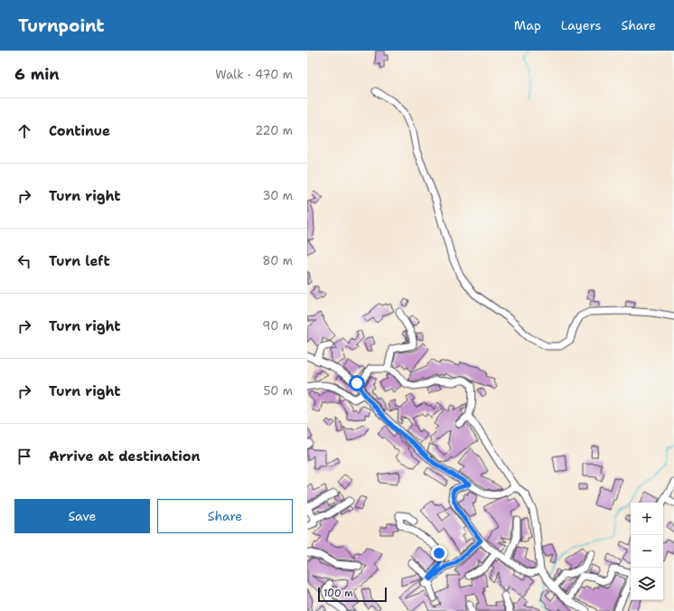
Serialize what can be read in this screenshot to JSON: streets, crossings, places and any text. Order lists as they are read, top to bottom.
{
  "scale_bar": "100 m",
  "page": {
    "header": "Turnpoint",
    "nav": ["Map", "Layers", "Share"],
    "heading": ["6 min", "Walk · 470 m"],
    "list": [
      ["Continue", "220 m"],
      ["Turn right", "30 m"],
      ["Turn left", "80 m"],
      ["Turn right", "90 m"],
      ["Turn right", "50 m"],
      "Arrive at destination"
    ],
    "buttons": ["Save", "Share"],
    "map_buttons": ["+", "−"],
    "scale": "100 m"
  }
}
